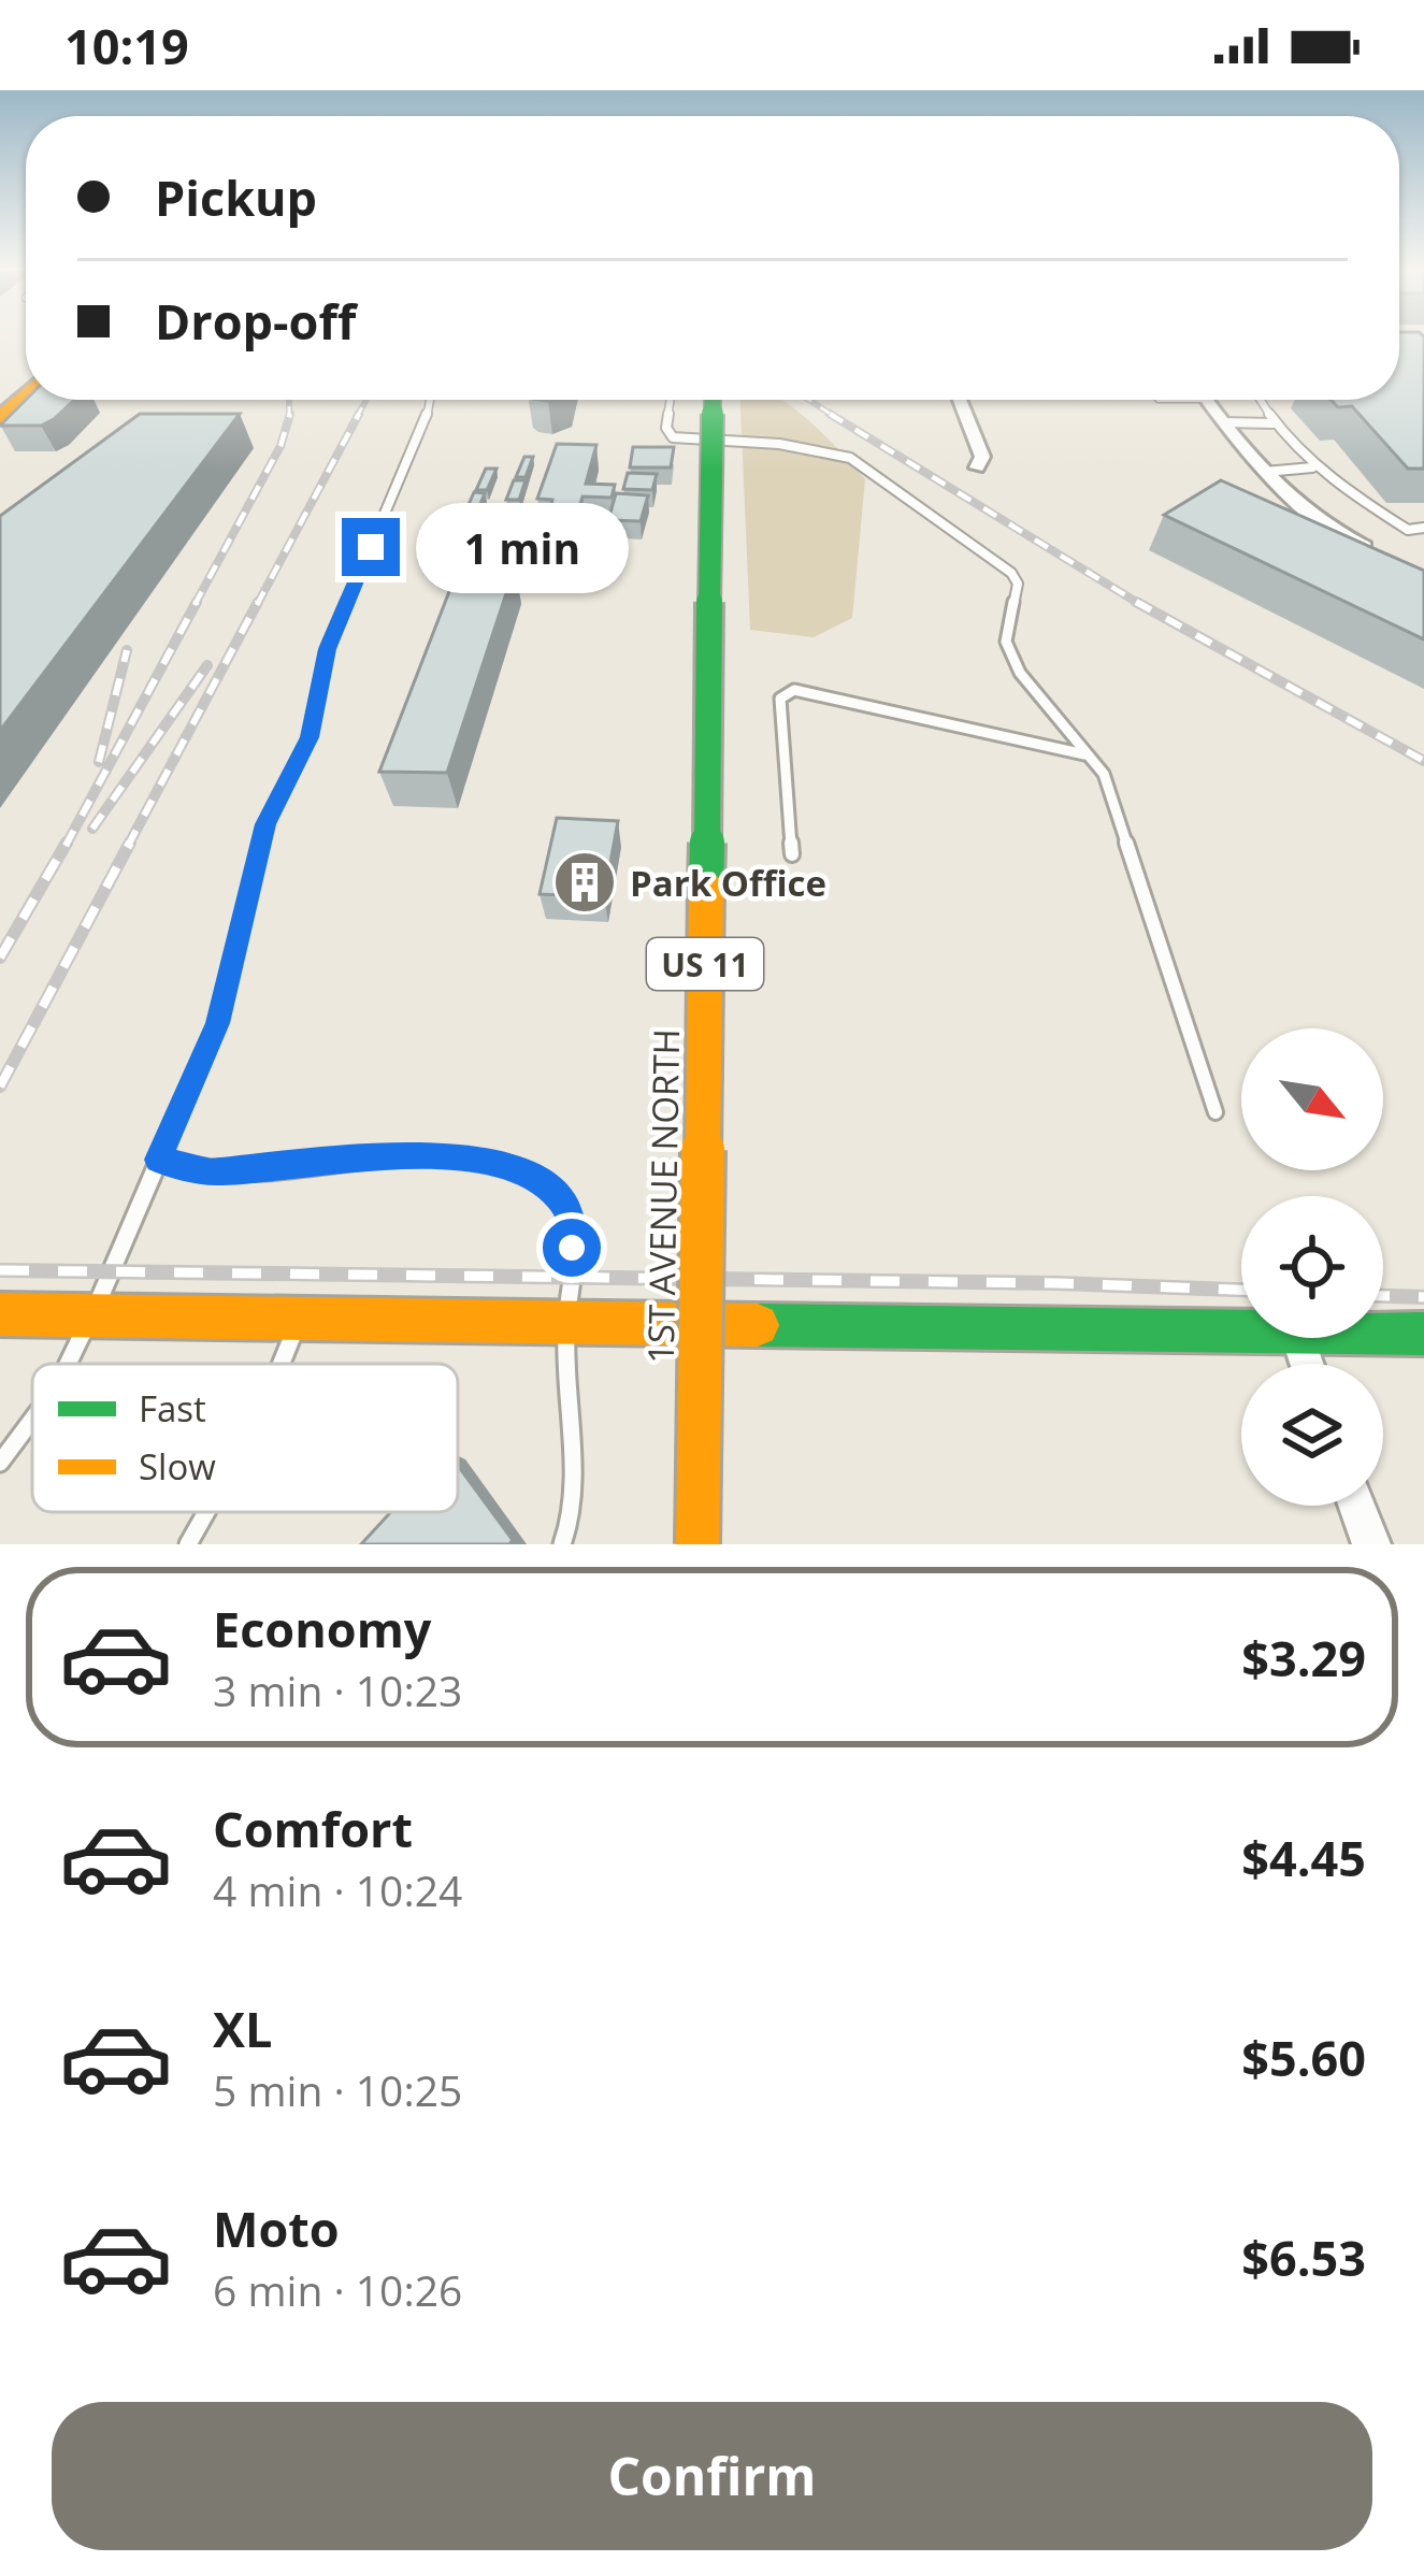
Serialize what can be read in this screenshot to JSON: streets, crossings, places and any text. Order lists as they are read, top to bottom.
{
  "streets": {
    "main road": ["US 11", "1ST AVENUE NORTH"]
  },
  "places": {
    "building": ["Park Office"]
  },
  "legend": ["Fast", "Slow"],
  "north": "bottom right",
  "page": {
    "status": "10:19",
    "banner": ["Pickup", "Drop-off"],
    "bubble": "1 min",
    "list": [
      {
        "name": "Economy",
        "note": "3 min · 10:23",
        "value": "$3.29"
      },
      {
        "name": "Comfort",
        "note": "4 min · 10:24",
        "value": "$4.45"
      },
      {
        "name": "XL",
        "note": "5 min · 10:25",
        "value": "$5.60"
      },
      {
        "name": "Moto",
        "note": "6 min · 10:26",
        "value": "$6.53"
      }
    ],
    "buttons": "Confirm"
  }
}
